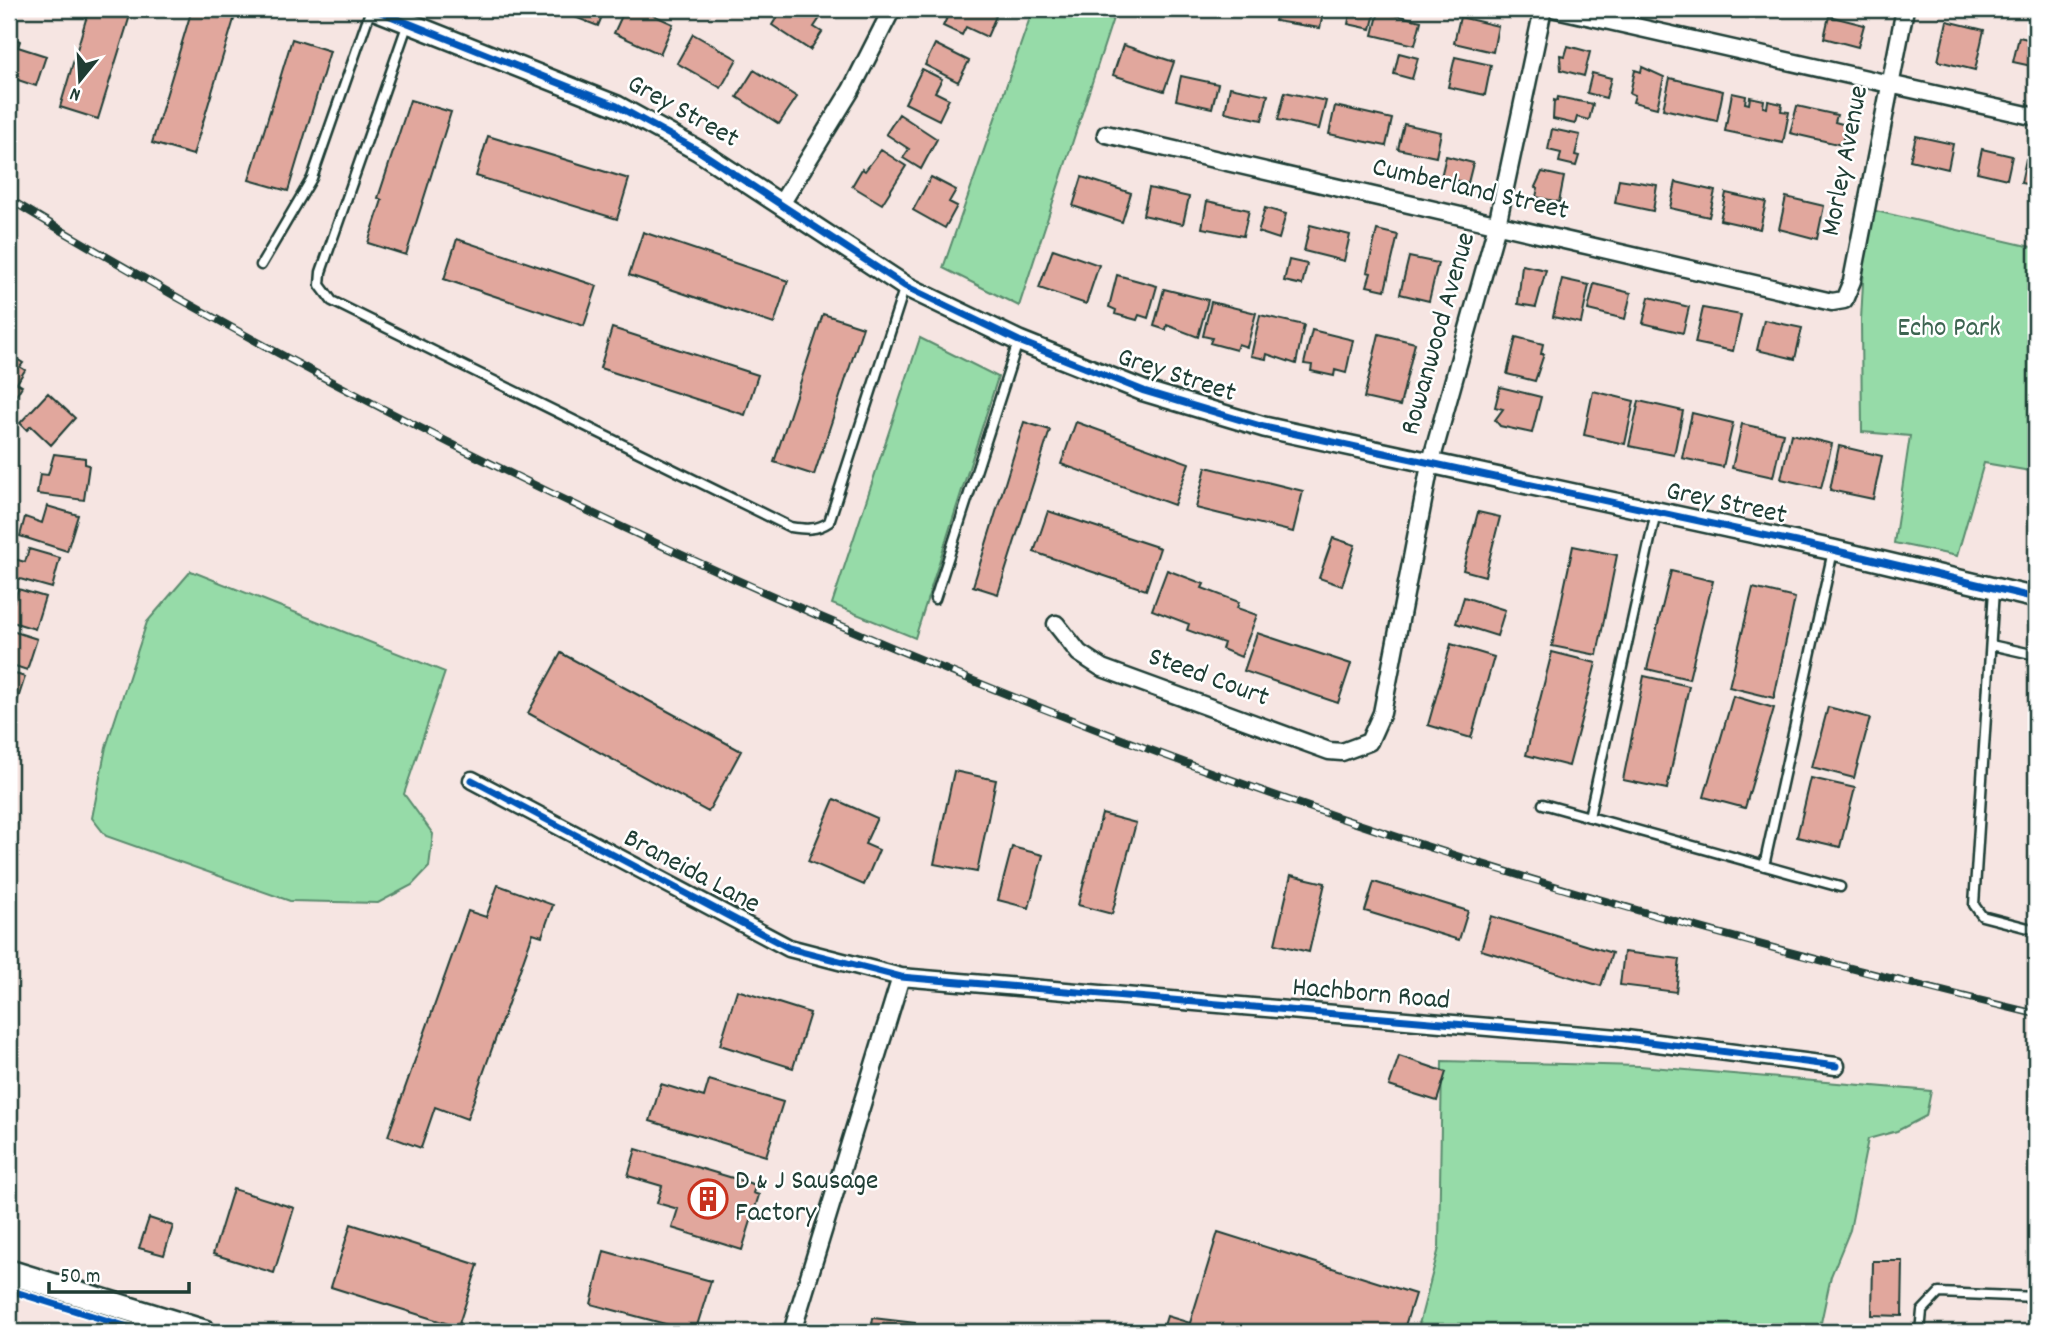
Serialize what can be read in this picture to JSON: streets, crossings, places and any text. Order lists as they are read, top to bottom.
{
  "streets": {
    "street": [
      "Grey Street",
      "Morley Avenue",
      "Cumberland Street",
      "Rowanwood Avenue",
      "Steed Court",
      "Braneida Lane",
      "Hachborn Road"
    ]
  },
  "crossings": [
    ["Grey Street", "Rowanwood Avenue"],
    ["Morley Avenue", "Cumberland Street"],
    ["Cumberland Street", "Rowanwood Avenue"],
    ["Rowanwood Avenue", "Steed Court"],
    ["Braneida Lane", "Hachborn Road"]
  ],
  "parks": ["Echo Park"],
  "places": {
    "building": ["D & J Sausage Factory"]
  },
  "scale_bar": "50 m",
  "north": "bottom"
}
